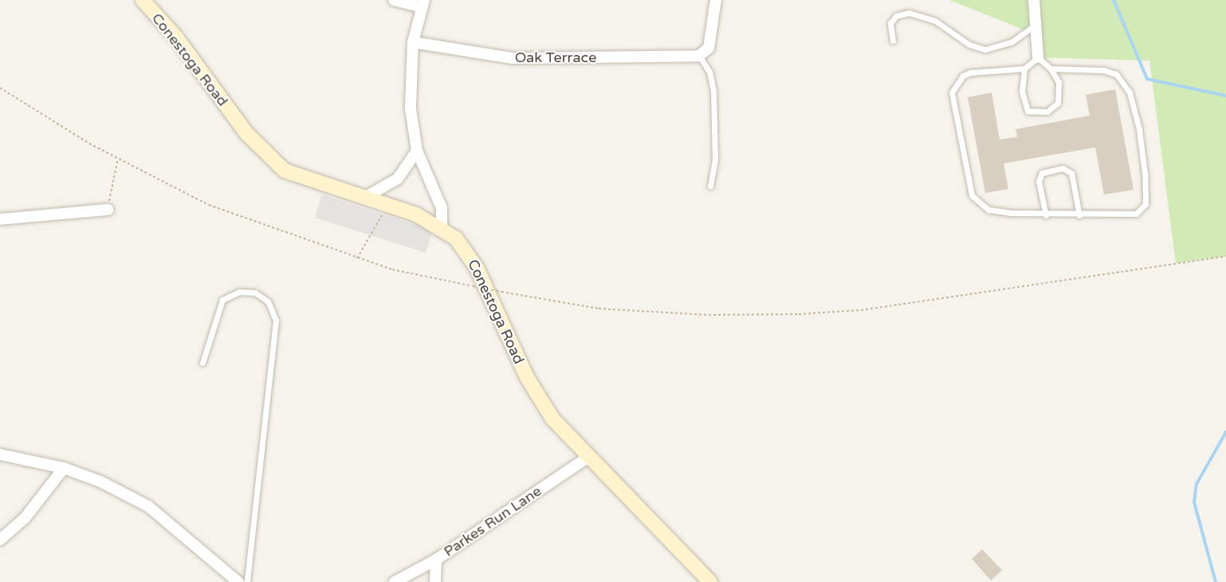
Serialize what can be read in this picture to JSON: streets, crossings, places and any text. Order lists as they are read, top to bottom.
{
  "streets": {
    "main road": ["Conestoga Road"],
    "street": ["Oak Terrace", "Parkes Run Lane"]
  },
  "crossings": [
    ["Conestoga Road", "Parkes Run Lane"]
  ]
}
